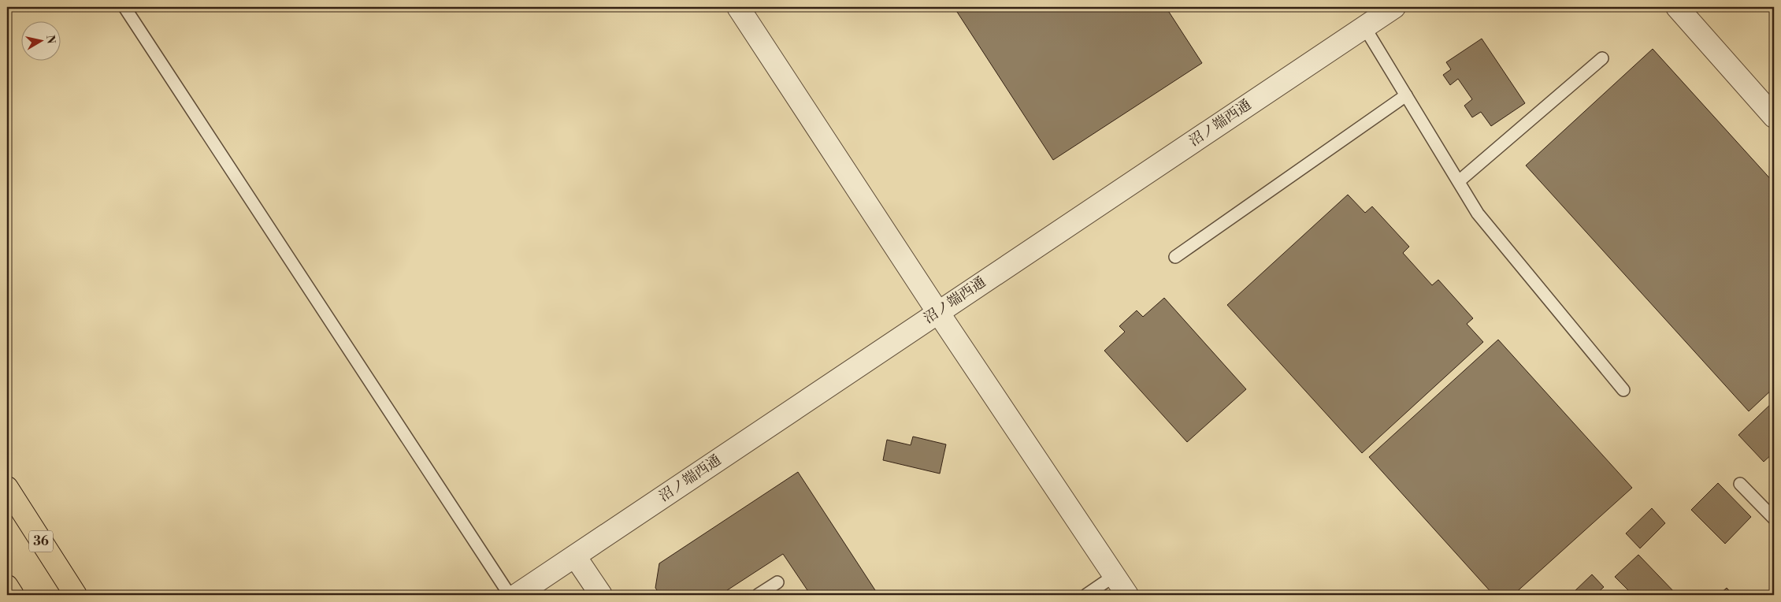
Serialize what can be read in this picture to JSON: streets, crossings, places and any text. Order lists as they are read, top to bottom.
{
  "streets": {
    "highway": ["36"],
    "street": ["沼ノ端西通"]
  },
  "north": "right"
}
